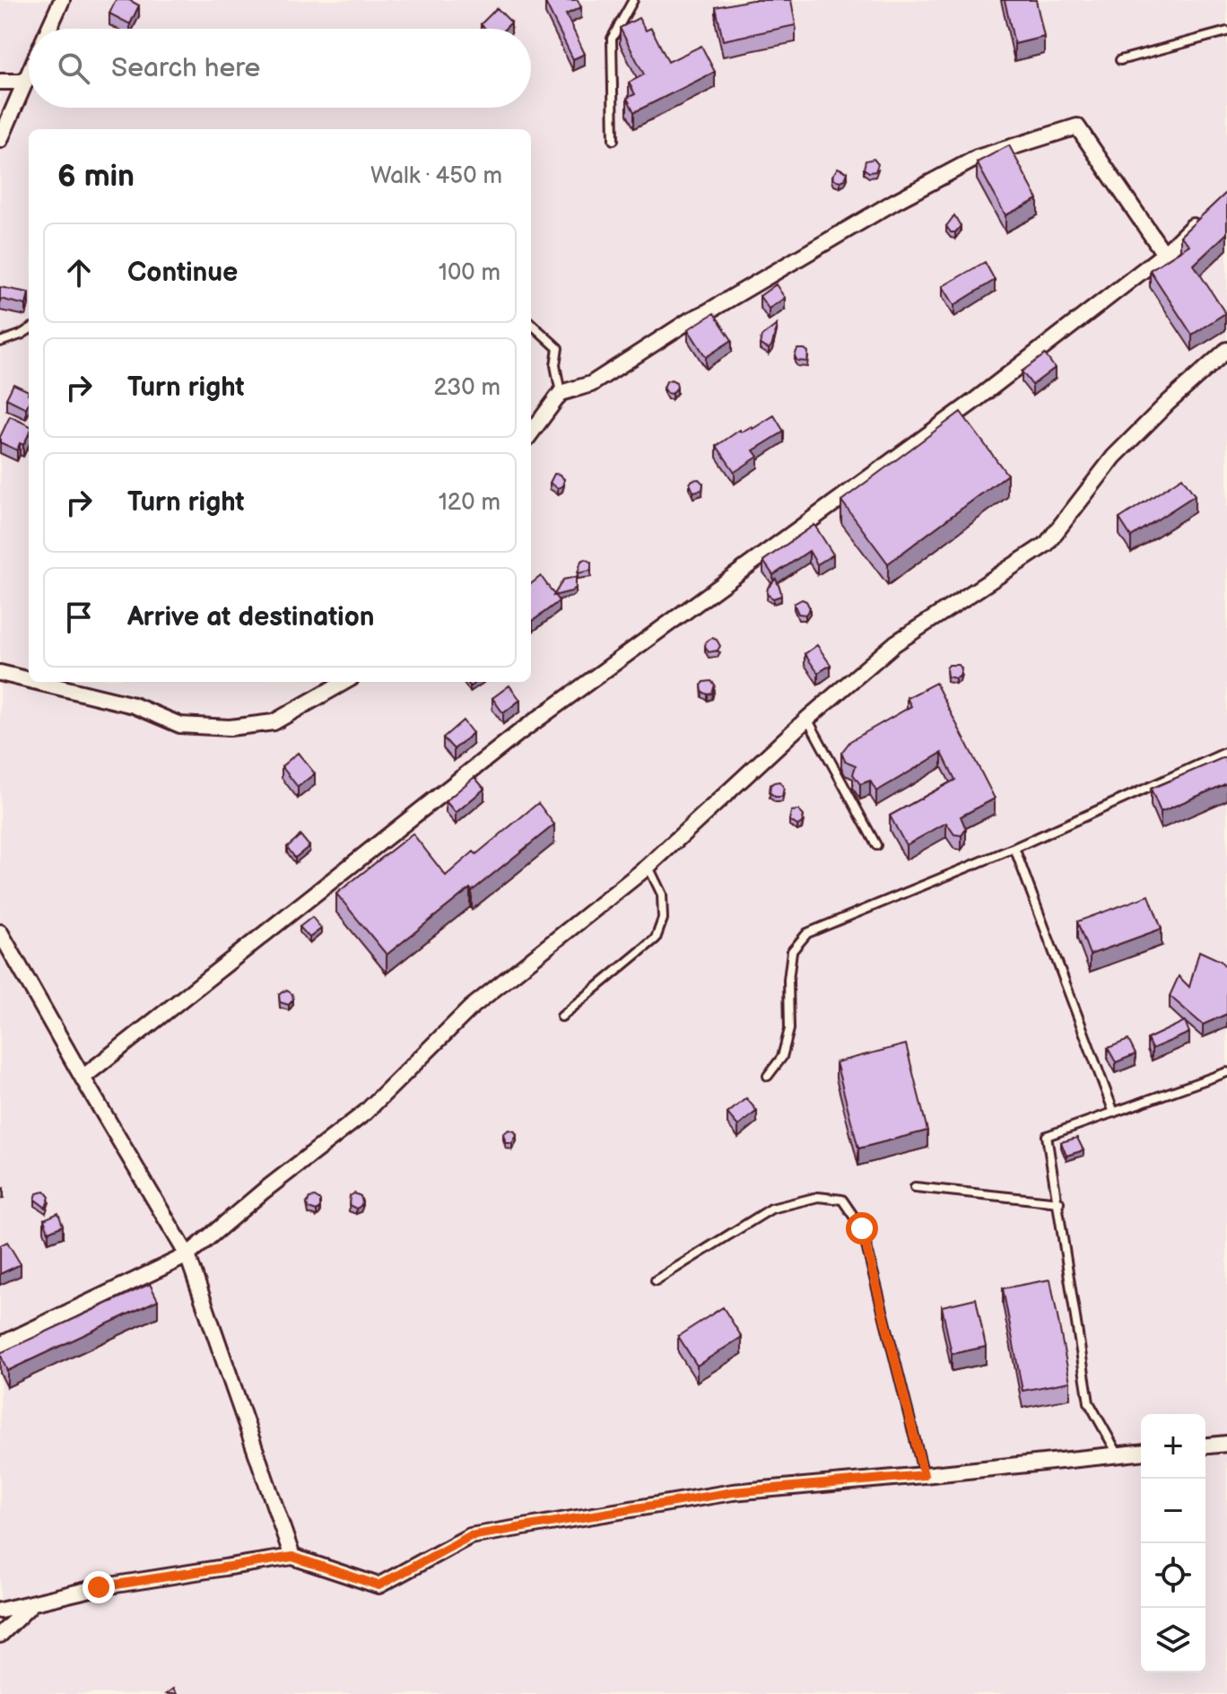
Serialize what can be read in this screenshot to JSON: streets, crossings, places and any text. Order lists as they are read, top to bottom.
{
  "page": {
    "search": "Search here",
    "heading": ["6 min", "Walk · 450 m"],
    "list": [
      ["Continue", "100 m"],
      ["Turn right", "230 m"],
      ["Turn right", "120 m"],
      "Arrive at destination"
    ],
    "map_buttons": ["+", "−"]
  }
}
